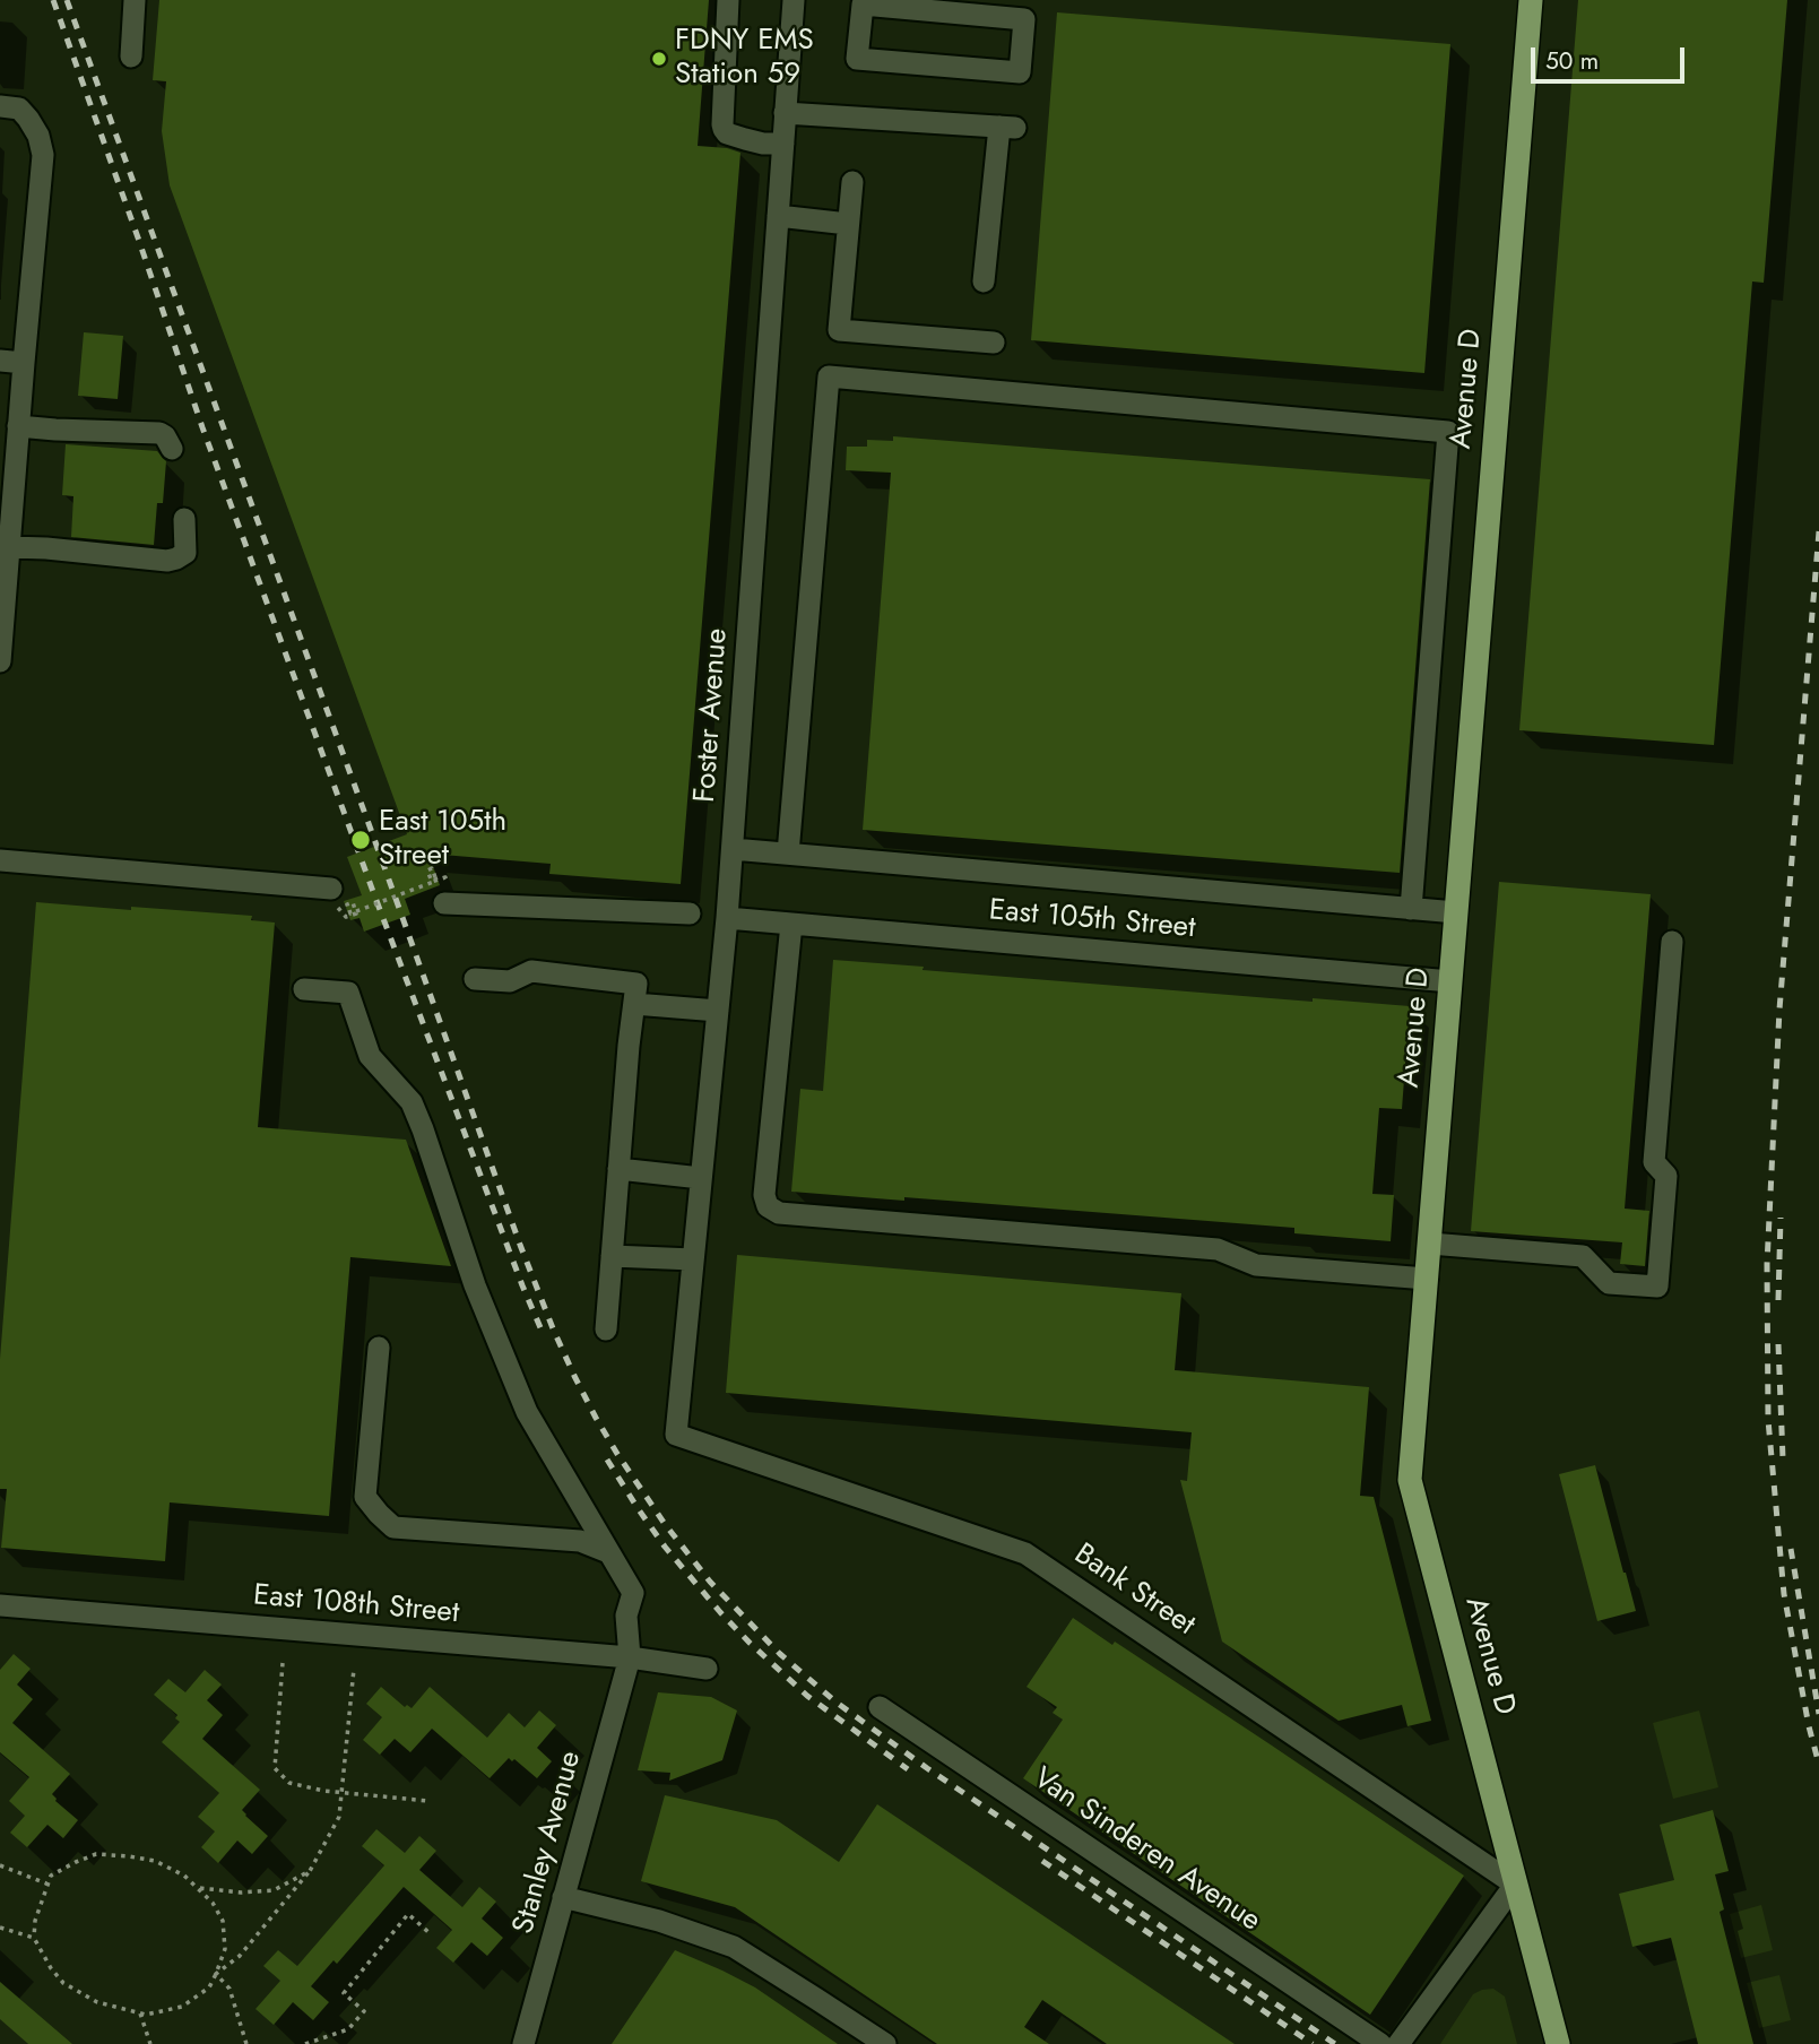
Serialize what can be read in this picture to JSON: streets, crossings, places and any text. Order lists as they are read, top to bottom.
{
  "streets": {
    "main road": ["Avenue D"],
    "street": [
      "Foster Avenue",
      "East 105th Street",
      "Bank Street",
      "East 108th Street",
      "Stanley Avenue",
      "Van Sinderen Avenue"
    ]
  },
  "crossings": [
    ["Avenue D", "East 105th Street"],
    ["Avenue D", "Bank Street"],
    ["Foster Avenue", "East 105th Street"],
    ["Foster Avenue", "Bank Street"],
    ["East 108th Street", "Stanley Avenue"]
  ],
  "places": ["FDNY EMS Station 59", "East 105th Street"],
  "scale_bar": "50 m"
}
